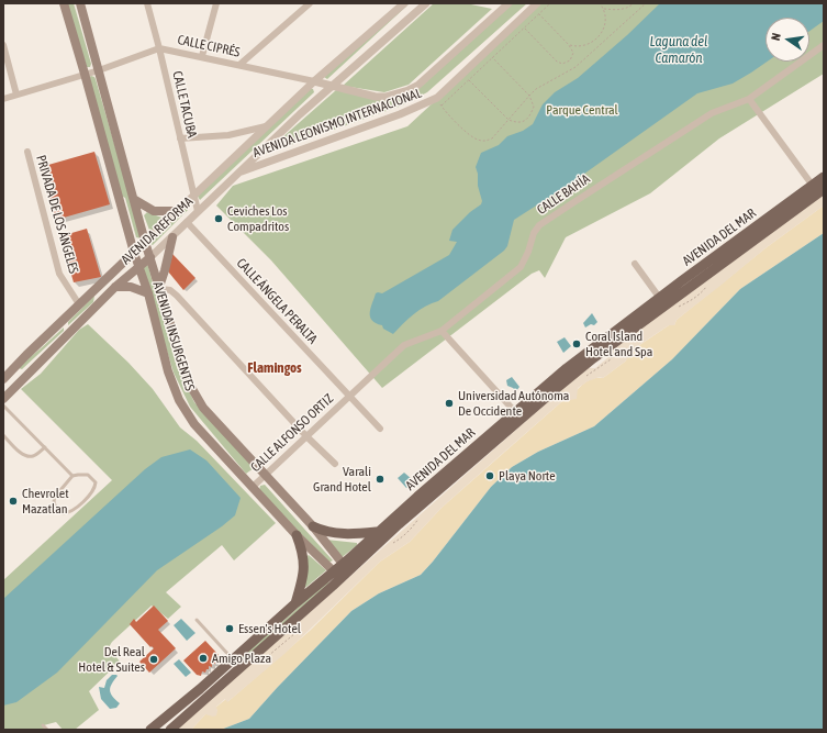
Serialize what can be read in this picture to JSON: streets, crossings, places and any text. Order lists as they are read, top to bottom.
{
  "streets": {
    "main road": ["AVENIDA REFORMA", "AVENIDA DEL MAR", "AVENIDA INSURGENTES"],
    "street": [
      "CALLE CIPRÉS",
      "CALLE TACUBA",
      "AVENIDA LEONISMO INTERNACIONAL",
      "CALLE BAHÍA",
      "PRIVADA DE LOS ÁNGELES",
      "CALLE ÁNGELA PERALTA",
      "CALLE ALFONSO ORTIZ"
    ]
  },
  "crossings": [
    ["CALLE CIPRÉS", "CALLE TACUBA"],
    ["CALLE CIPRÉS", "AVENIDA REFORMA"],
    ["CALLE CIPRÉS", "AVENIDA INSURGENTES"],
    ["CALLE TACUBA", "AVENIDA REFORMA"],
    ["AVENIDA LEONISMO INTERNACIONAL", "AVENIDA REFORMA"],
    ["CALLE BAHÍA", "CALLE ÁNGELA PERALTA"],
    ["CALLE BAHÍA", "CALLE ALFONSO ORTIZ"],
    ["PRIVADA DE LOS ÁNGELES", "AVENIDA REFORMA"],
    ["AVENIDA REFORMA", "CALLE ÁNGELA PERALTA"],
    ["AVENIDA REFORMA", "AVENIDA INSURGENTES"],
    ["AVENIDA DEL MAR", "AVENIDA INSURGENTES"],
    ["CALLE ÁNGELA PERALTA", "CALLE ALFONSO ORTIZ"],
    ["AVENIDA INSURGENTES", "CALLE ALFONSO ORTIZ"]
  ],
  "districts": ["Flamingos"],
  "water": ["Laguna del Camarón"],
  "parks": ["Parque Central"],
  "places": [
    "Ceviches Los Compadritos",
    "Coral Island Hotel and Spa",
    "Universidad Autónoma De Occidente",
    "Playa Norte",
    "Varali Grand Hotel",
    "Chevrolet Mazatlan",
    "Essen's Hotel",
    "Amigo Plaza",
    "Del Real Hotel & Suites"
  ],
  "north": "left"
}
